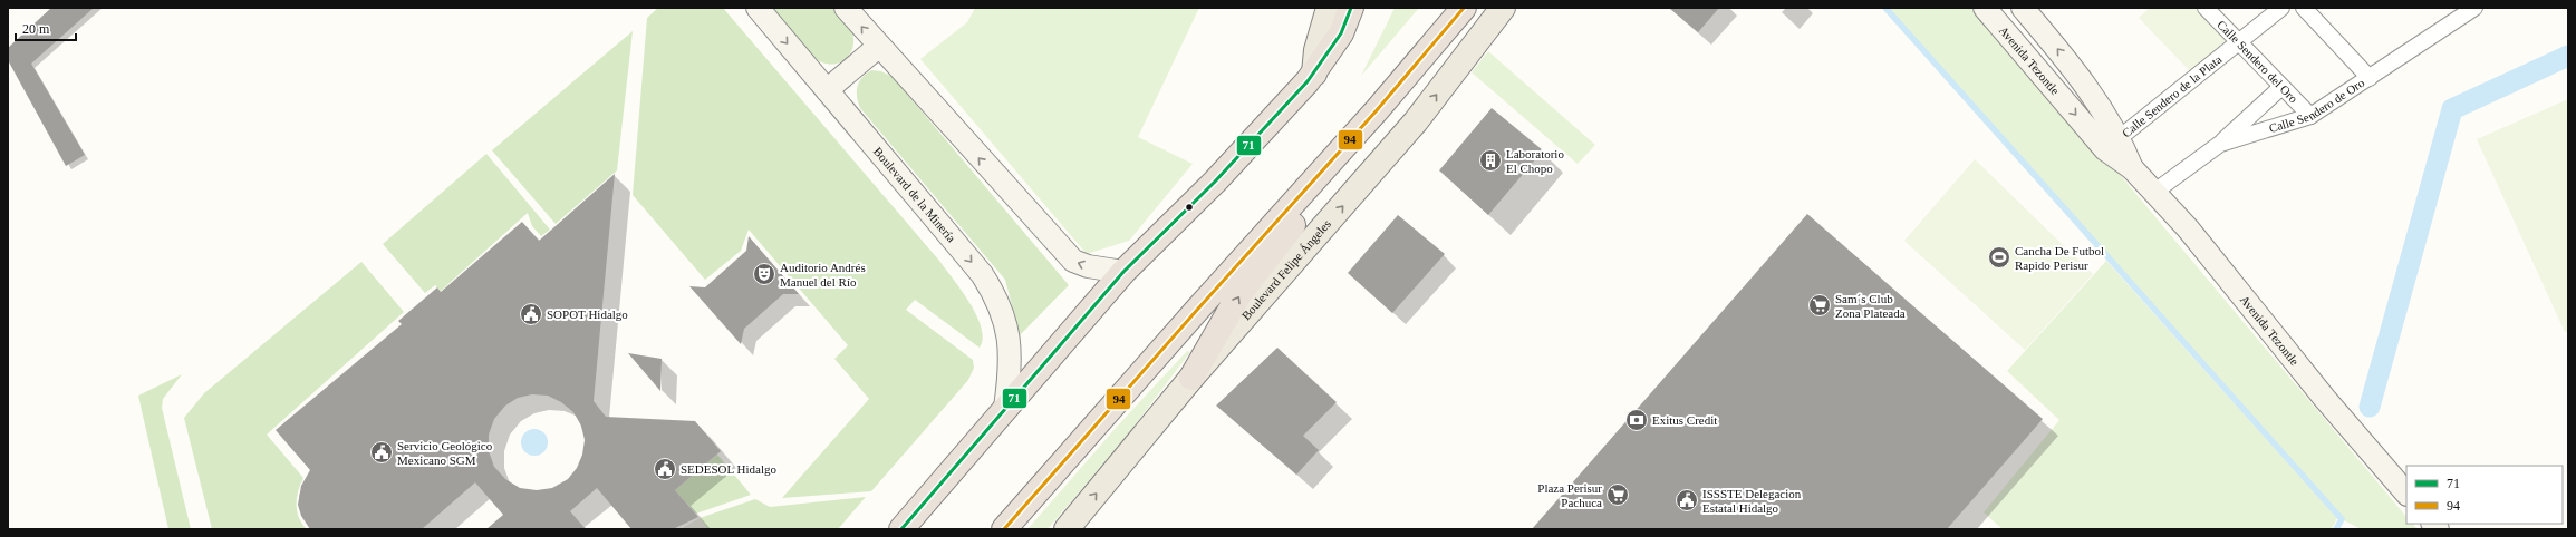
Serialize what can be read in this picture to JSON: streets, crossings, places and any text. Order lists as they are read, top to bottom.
{
  "streets": {
    "main road": ["Boulevard Felipe Ángeles"],
    "street": [
      "Avenida Tezontle",
      "Calle Sendero del Oro",
      "Calle Sendero de la Plata",
      "Calle Sendero de Oro",
      "Boulevard de la Minería"
    ]
  },
  "crossings": [
    ["Avenida Tezontle", "Calle Sendero de la Plata"],
    ["Avenida Tezontle", "Calle Sendero de Oro"],
    ["Calle Sendero del Oro", "Calle Sendero de la Plata"],
    ["Calle Sendero del Oro", "Calle Sendero de Oro"]
  ],
  "one_way": ["Boulevard Felipe Ángeles"],
  "places": {
    "building": ["Laboratorio El Chopo"],
    "sports": ["Cancha De Futbol Rapido Perisur"],
    "theatre": ["Auditorio Andrés Manuel del Río"],
    "supermarket": ["Sam´s Club Zona Plateada", "Plaza Perisur Pachuca"],
    "public building": [
      "SOPOT Hidalgo",
      "Servicio Geológico Mexicano SGM",
      "SEDESOL Hidalgo",
      "ISSSTE Delegacion Estatal Hidalgo"
    ],
    "bank": ["Exitus Credit"]
  },
  "lines": ["transit line 71", "transit line 94"],
  "legend": ["71", "94"],
  "scale_bar": "20 m"
}
